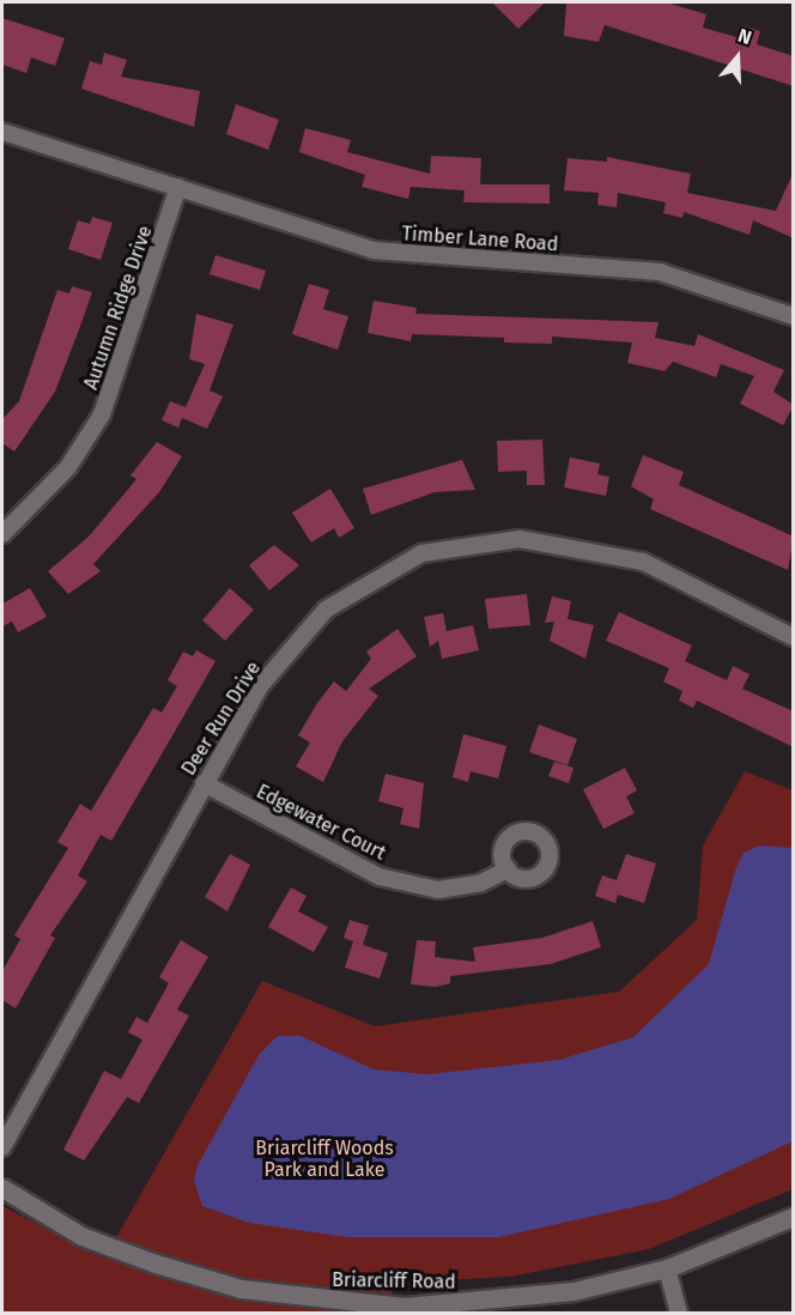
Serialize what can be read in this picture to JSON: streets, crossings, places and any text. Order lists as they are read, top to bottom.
{
  "streets": {
    "street": [
      "Timber Lane Road",
      "Autumn Ridge Drive",
      "Deer Run Drive",
      "Edgewater Court",
      "Briarcliff Road"
    ]
  },
  "crossings": [
    ["Timber Lane Road", "Autumn Ridge Drive"],
    ["Deer Run Drive", "Edgewater Court"]
  ],
  "parks": ["Briarcliff Woods Park and Lake"],
  "north": "top"
}
